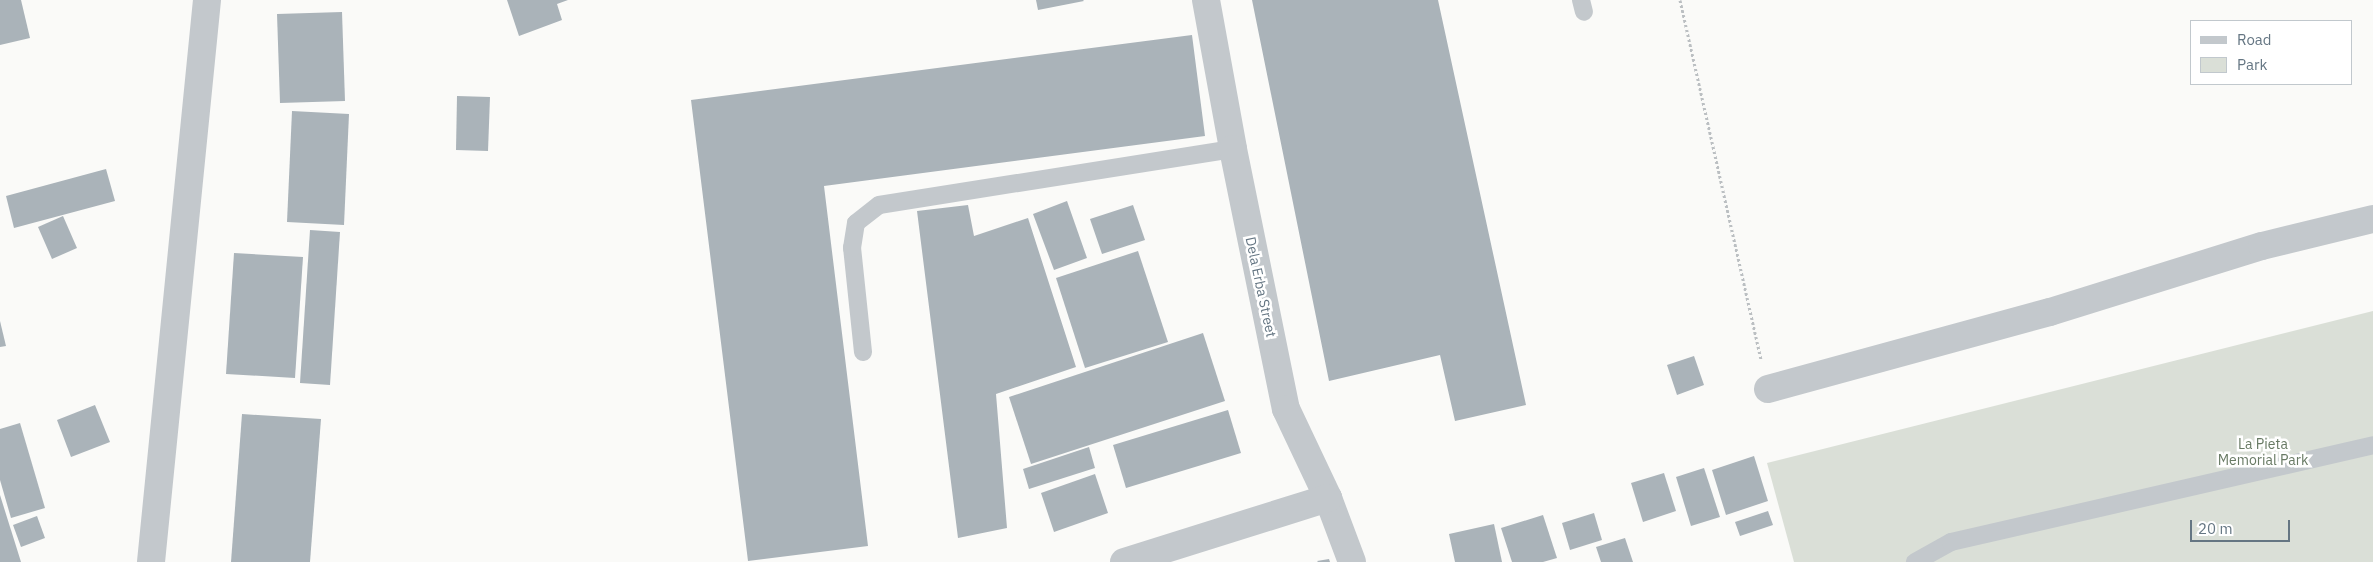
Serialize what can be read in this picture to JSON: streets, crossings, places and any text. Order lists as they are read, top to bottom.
{
  "streets": {
    "street": ["Dela Erba Street"]
  },
  "parks": ["La Pieta Memorial Park"],
  "legend": ["Road", "Park"],
  "scale_bar": "20 m"
}
